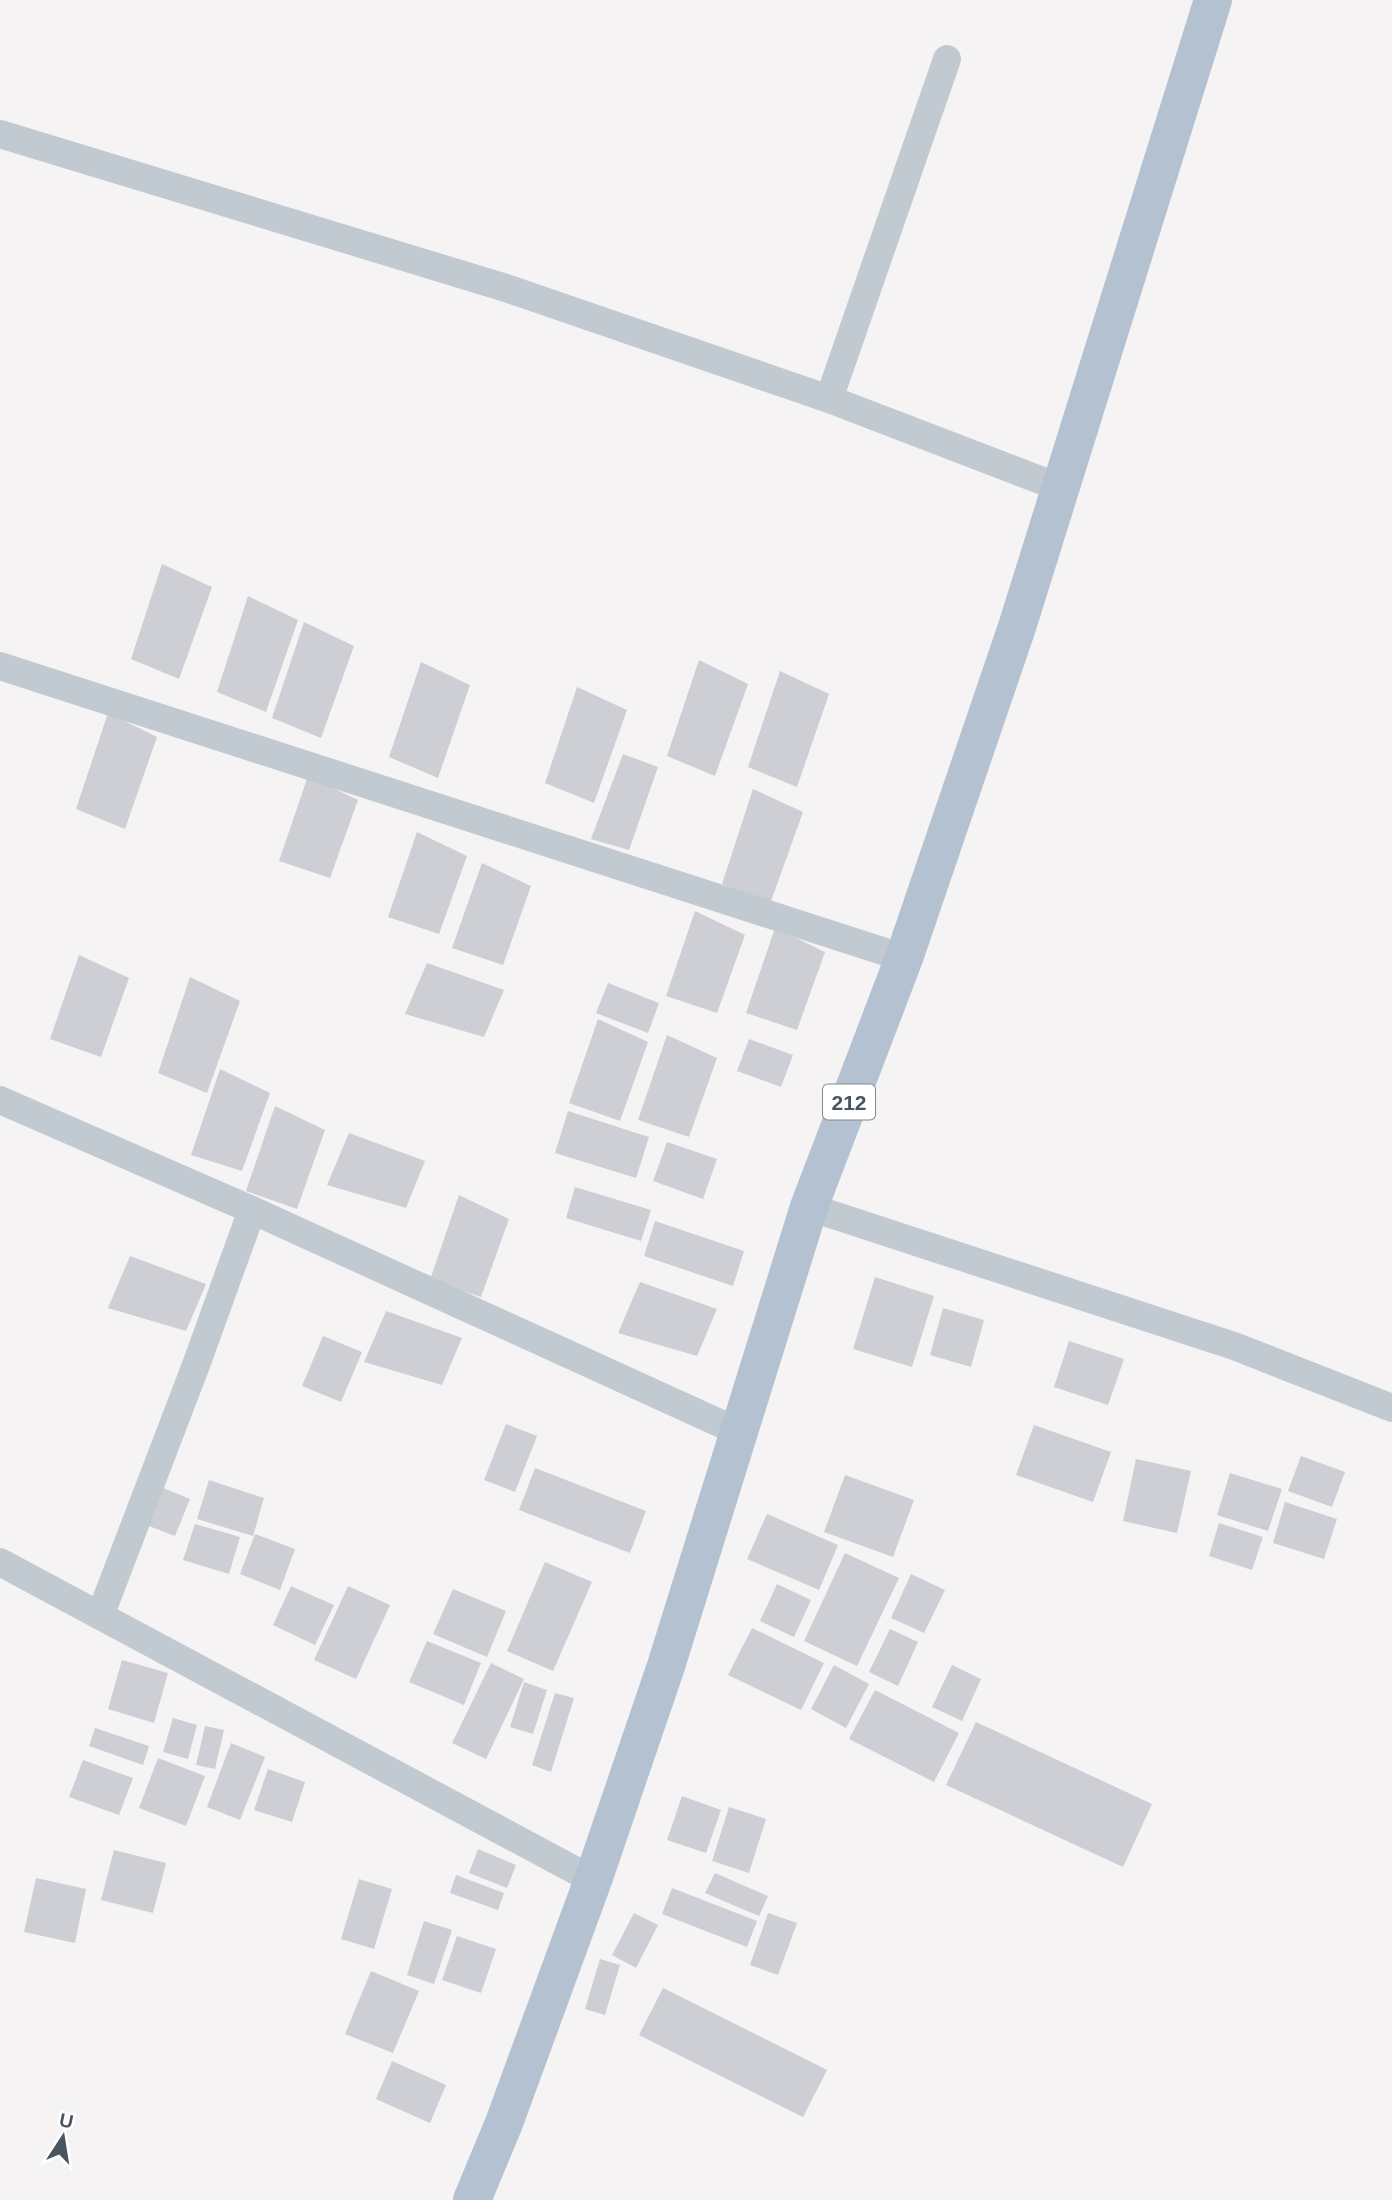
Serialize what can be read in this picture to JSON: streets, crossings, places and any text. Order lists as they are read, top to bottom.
{
  "streets": {
    "main road": ["212"]
  },
  "north": "top"
}
